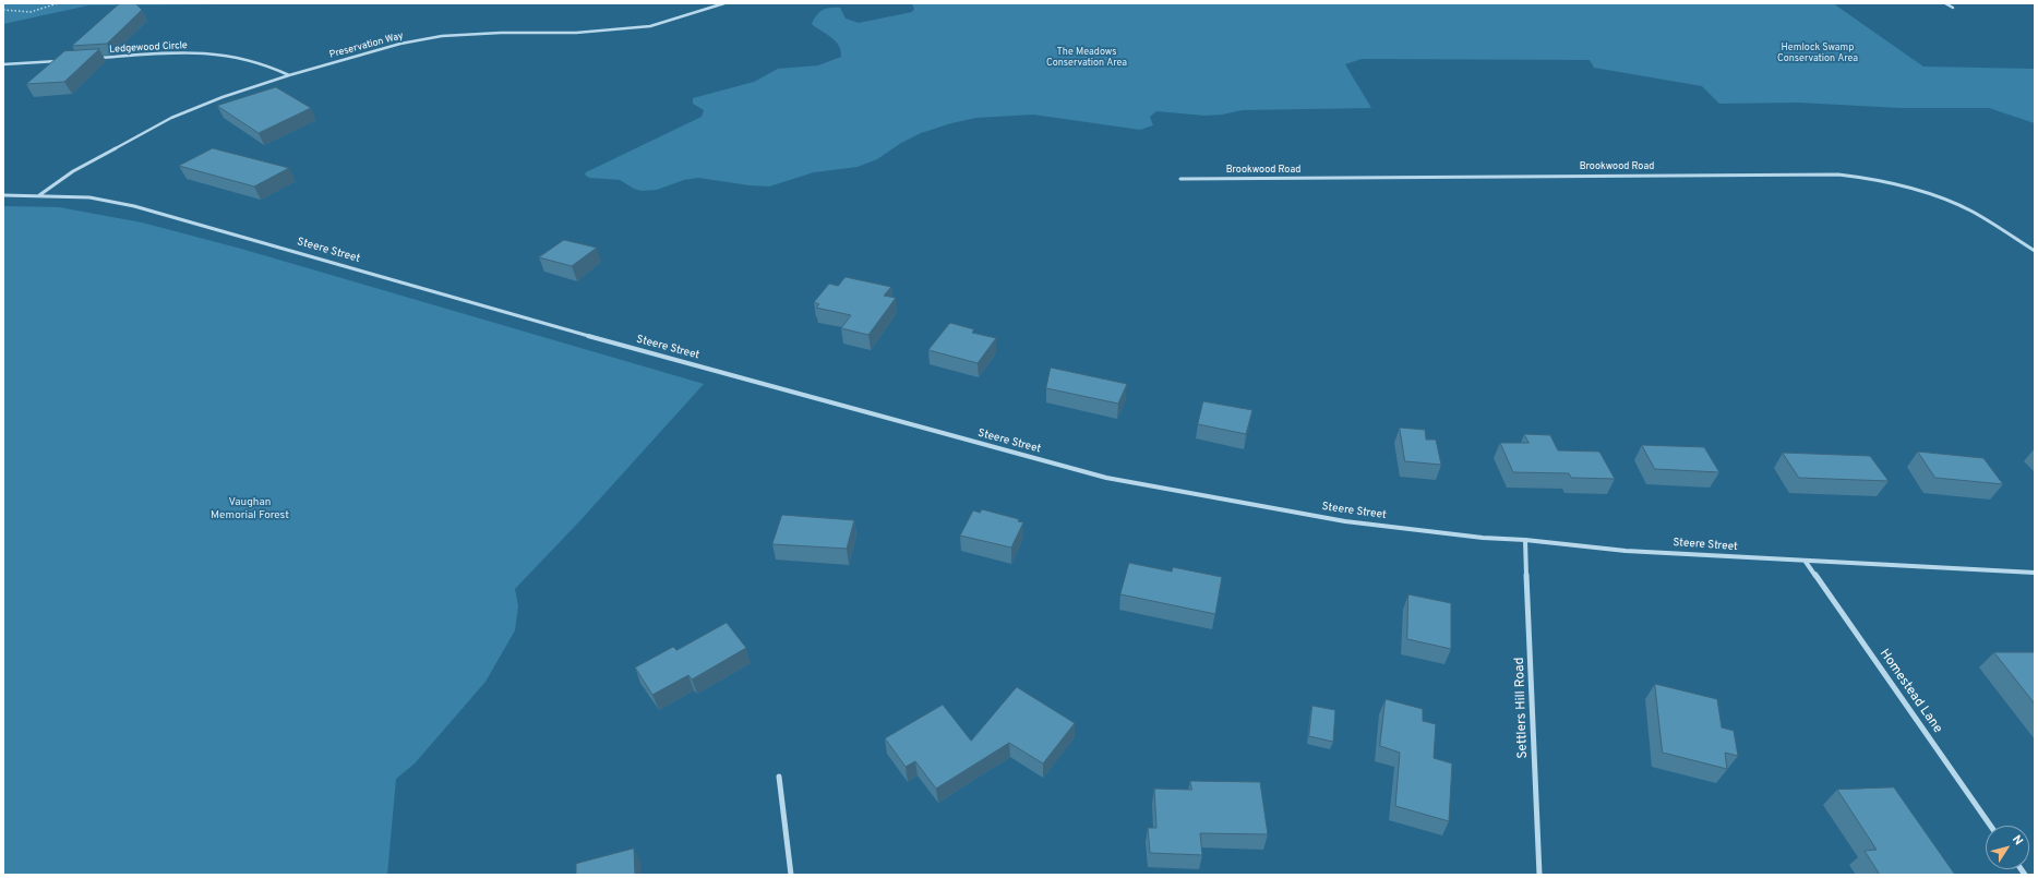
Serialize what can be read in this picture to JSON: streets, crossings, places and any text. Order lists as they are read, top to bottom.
{
  "streets": {
    "street": [
      "Preservation Way",
      "Ledgewood Circle",
      "Brookwood Road",
      "Steere Street",
      "Homestead Lane",
      "Settlers Hill Road"
    ]
  },
  "crossings": [
    ["Preservation Way", "Ledgewood Circle"],
    ["Preservation Way", "Steere Street"],
    ["Steere Street", "Homestead Lane"],
    ["Steere Street", "Settlers Hill Road"]
  ],
  "parks": ["Hemlock Swamp Conservation Area", "The Meadows Conservation Area", "Vaughan Memorial Forest"],
  "north": "top right"
}
